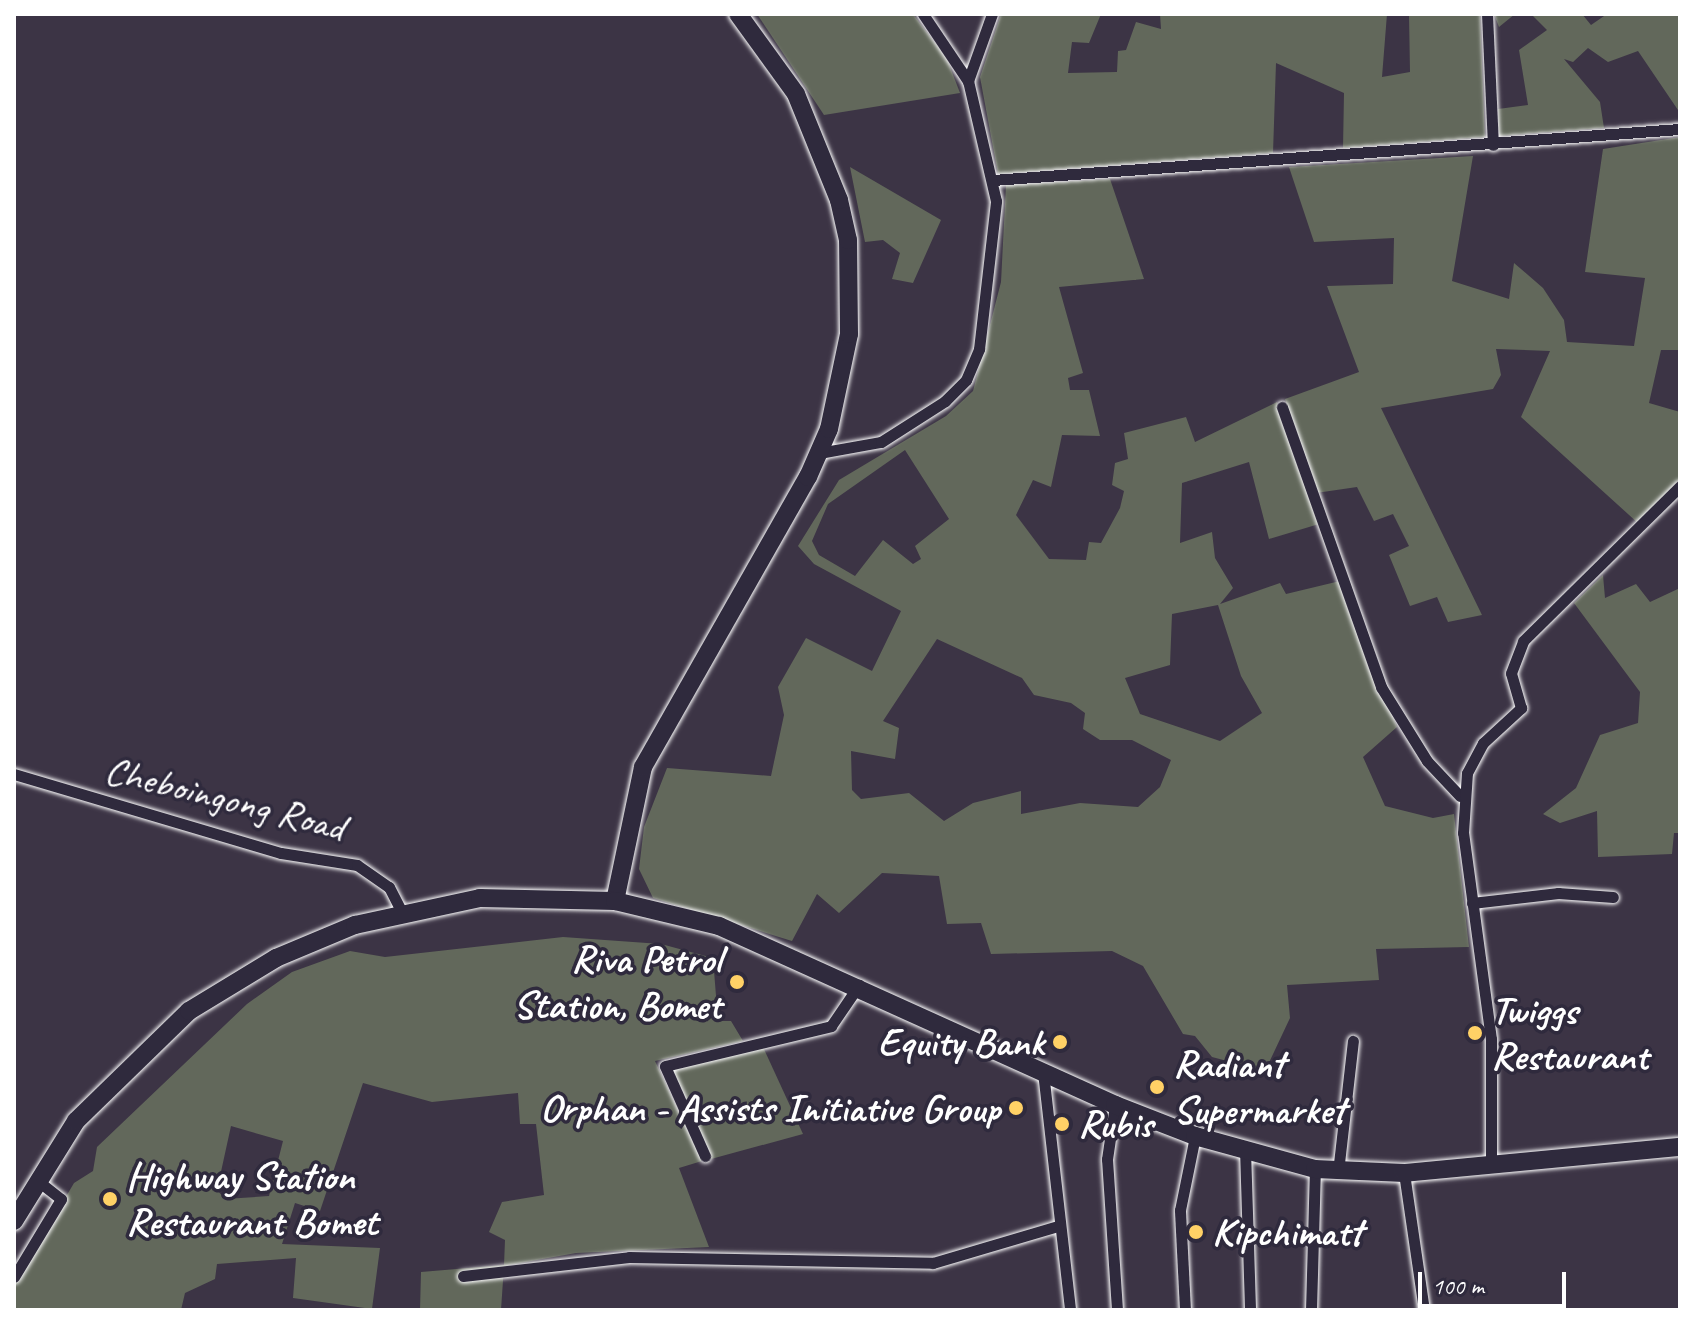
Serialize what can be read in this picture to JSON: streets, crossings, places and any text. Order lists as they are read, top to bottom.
{
  "streets": {
    "street": ["Cheboingong Road"]
  },
  "places": [
    "Riva Petrol Station, Bomet",
    "Twiggs Restaurant",
    "Equity Bank",
    "Radiant Supermarket",
    "Orphan - Assists Initiative Group",
    "Rubis",
    "Highway Station Restaurant Bomet",
    "Kipchimatt"
  ],
  "scale_bar": "100 m"
}
